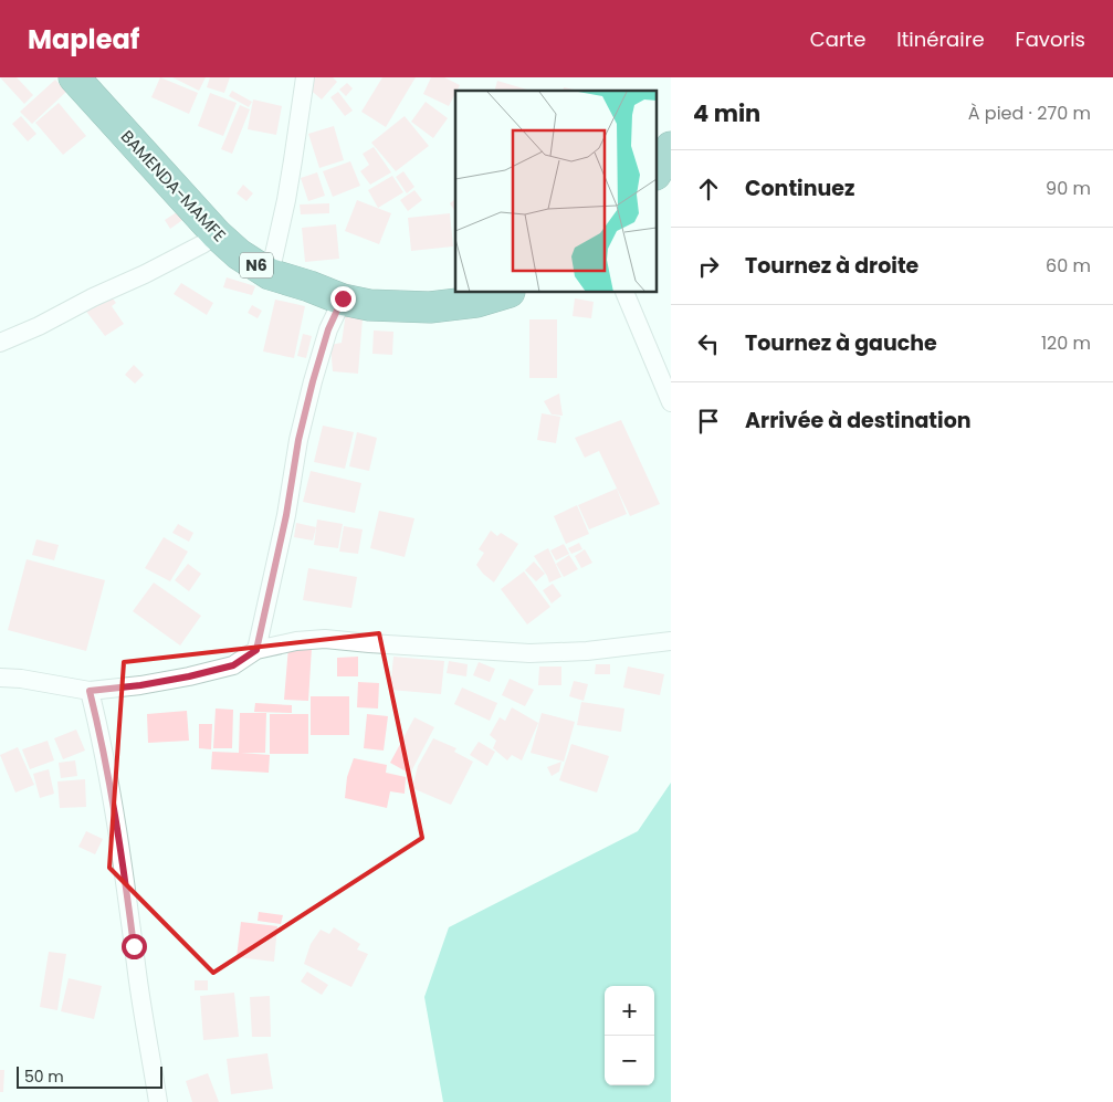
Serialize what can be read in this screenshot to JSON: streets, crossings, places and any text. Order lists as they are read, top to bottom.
{
  "streets": {
    "highway": ["BAMENDA-MAMFE", "N6"]
  },
  "scale_bar": "50 m",
  "page": {
    "header": "Mapleaf",
    "nav": ["Carte", "Itinéraire", "Favoris"],
    "heading": ["4 min", "À pied · 270 m"],
    "list": [
      ["Continuez", "90 m"],
      ["Tournez à droite", "60 m"],
      ["Tournez à gauche", "120 m"],
      "Arrivée à destination"
    ],
    "map_buttons": ["+", "−"],
    "scale": "50 m"
  }
}
